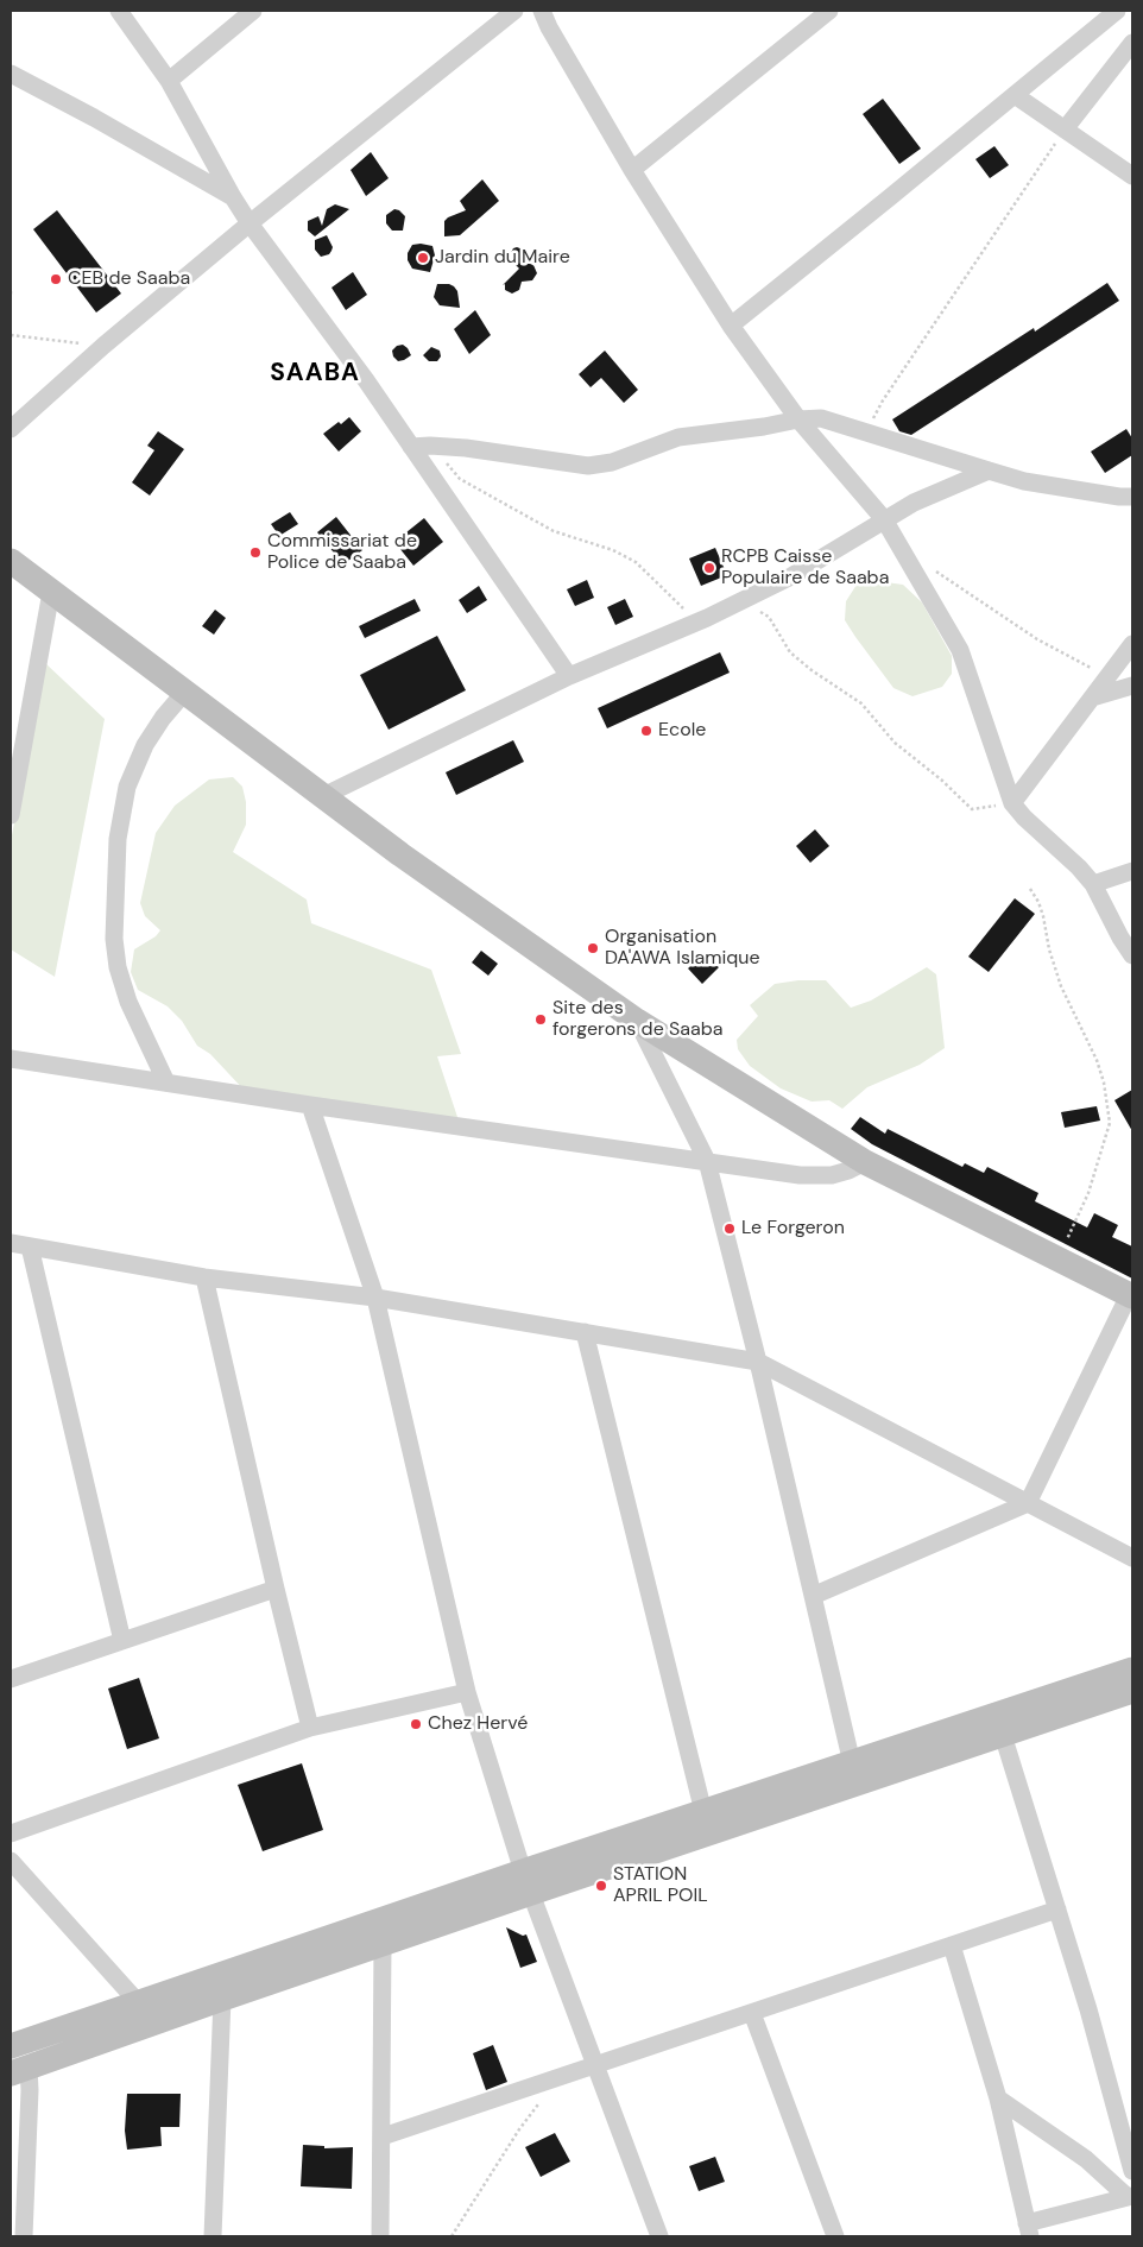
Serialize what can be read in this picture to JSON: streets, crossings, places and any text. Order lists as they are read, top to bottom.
{
  "districts": ["SAABA"],
  "places": [
    "Jardin du Maire",
    "CEB de Saaba",
    "Commissariat de Police de Saaba",
    "RCPB Caisse Populaire de Saaba",
    "Ecole",
    "Organisation DA'AWA Islamique",
    "Site des forgerons de Saaba",
    "Le Forgeron",
    "Chez Hervé",
    "STATION APRIL POIL"
  ]
}
